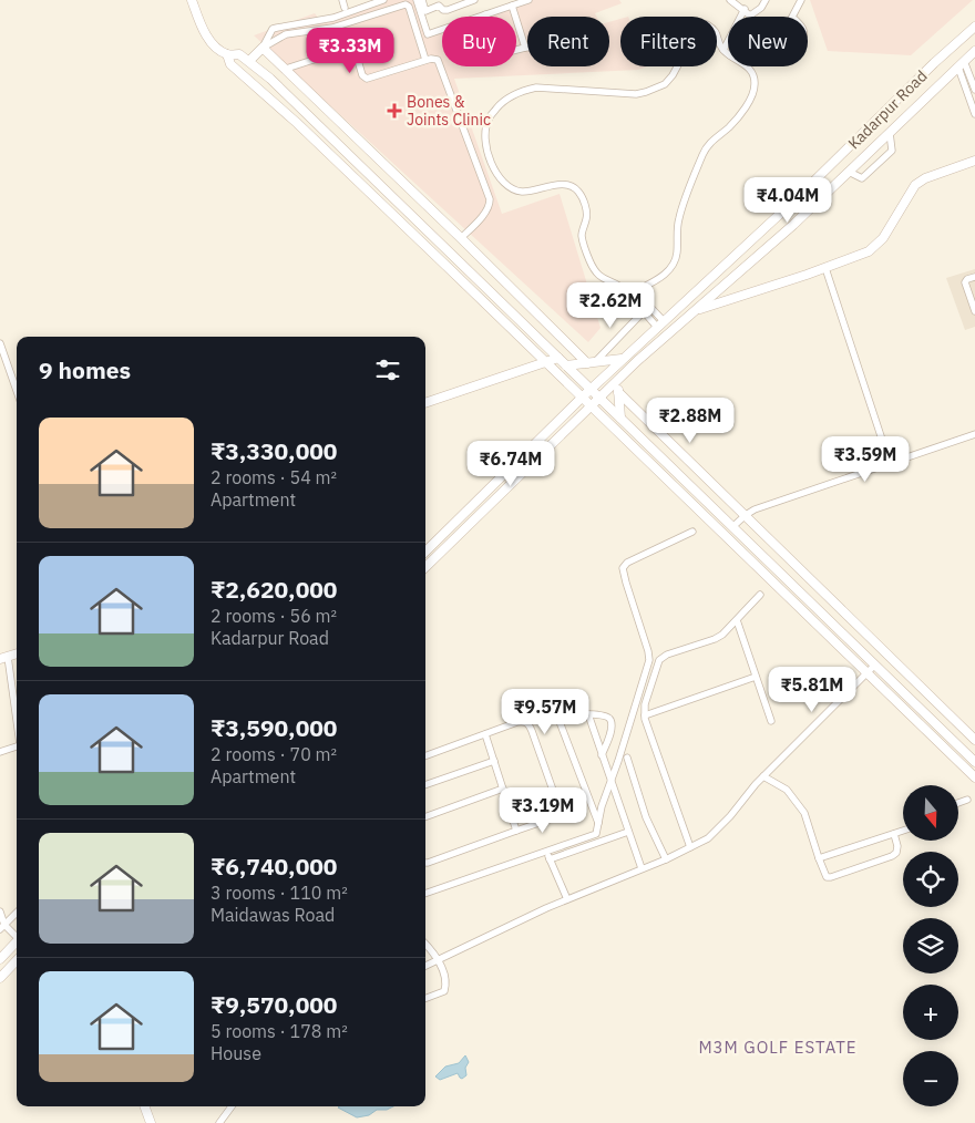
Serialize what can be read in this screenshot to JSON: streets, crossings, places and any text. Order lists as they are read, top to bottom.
{
  "streets": {
    "street": ["Kadarpur Road"]
  },
  "districts": ["M3M GOLF ESTATE"],
  "places": {
    "health": ["Bones & Joints Clinic"]
  },
  "north": "bottom",
  "page": {
    "chip": [
      "Buy",
      "Rent",
      "Filters",
      "New"
    ],
    "price": [
      "₹3.33M",
      "₹4.04M",
      "₹2.62M",
      "₹2.88M",
      "₹3.59M",
      "₹6.74M",
      "₹5.81M",
      "₹9.57M",
      "₹3.19M"
    ],
    "heading": "9 homes",
    "list": [
      {
        "name": "₹3,330,000",
        "note": "2 rooms · 54 m² · Apartment"
      },
      {
        "name": "₹2,620,000",
        "note": "2 rooms · 56 m² · Kadarpur Road"
      },
      {
        "name": "₹3,590,000",
        "note": "2 rooms · 70 m² · Apartment"
      },
      {
        "name": "₹6,740,000",
        "note": "3 rooms · 110 m² · Maidawas Road"
      },
      {
        "name": "₹9,570,000",
        "note": "5 rooms · 178 m² · House"
      }
    ],
    "map_buttons": ["+", "−"]
  }
}
